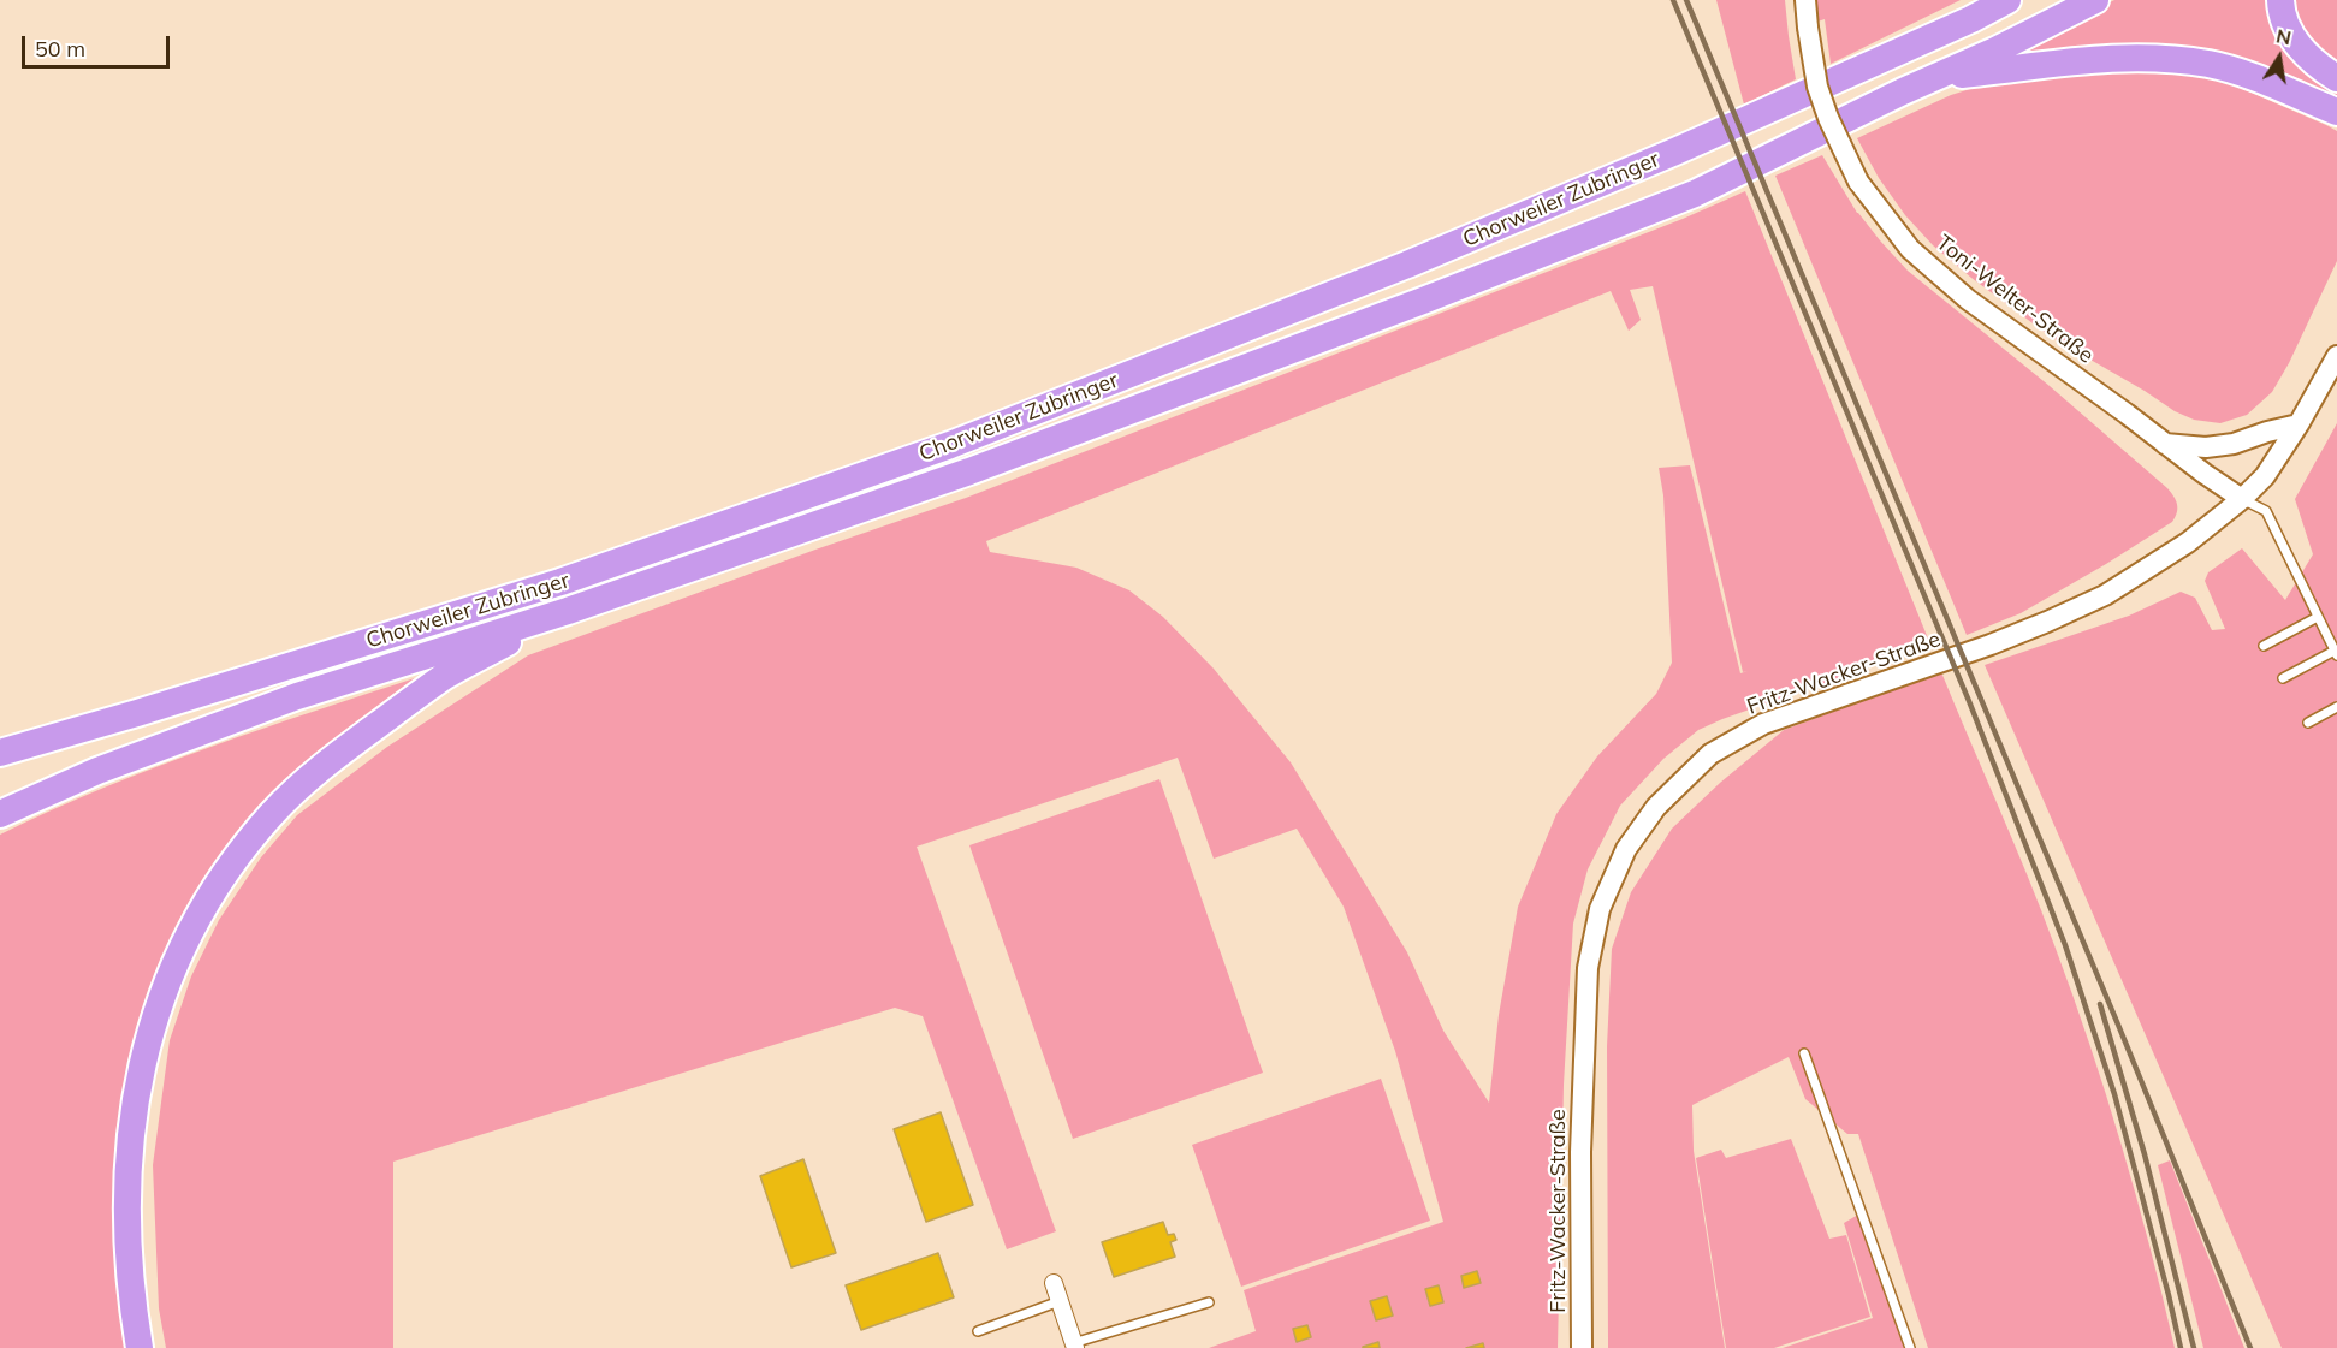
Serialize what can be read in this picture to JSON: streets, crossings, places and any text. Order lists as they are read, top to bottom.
{
  "streets": {
    "highway": ["Chorweiler Zubringer"],
    "street": ["Toni-Welter-Straße", "Fritz-Wacker-Straße"]
  },
  "crossings": [
    ["Toni-Welter-Straße", "Fritz-Wacker-Straße"]
  ],
  "scale_bar": "50 m",
  "north": "top"
}
